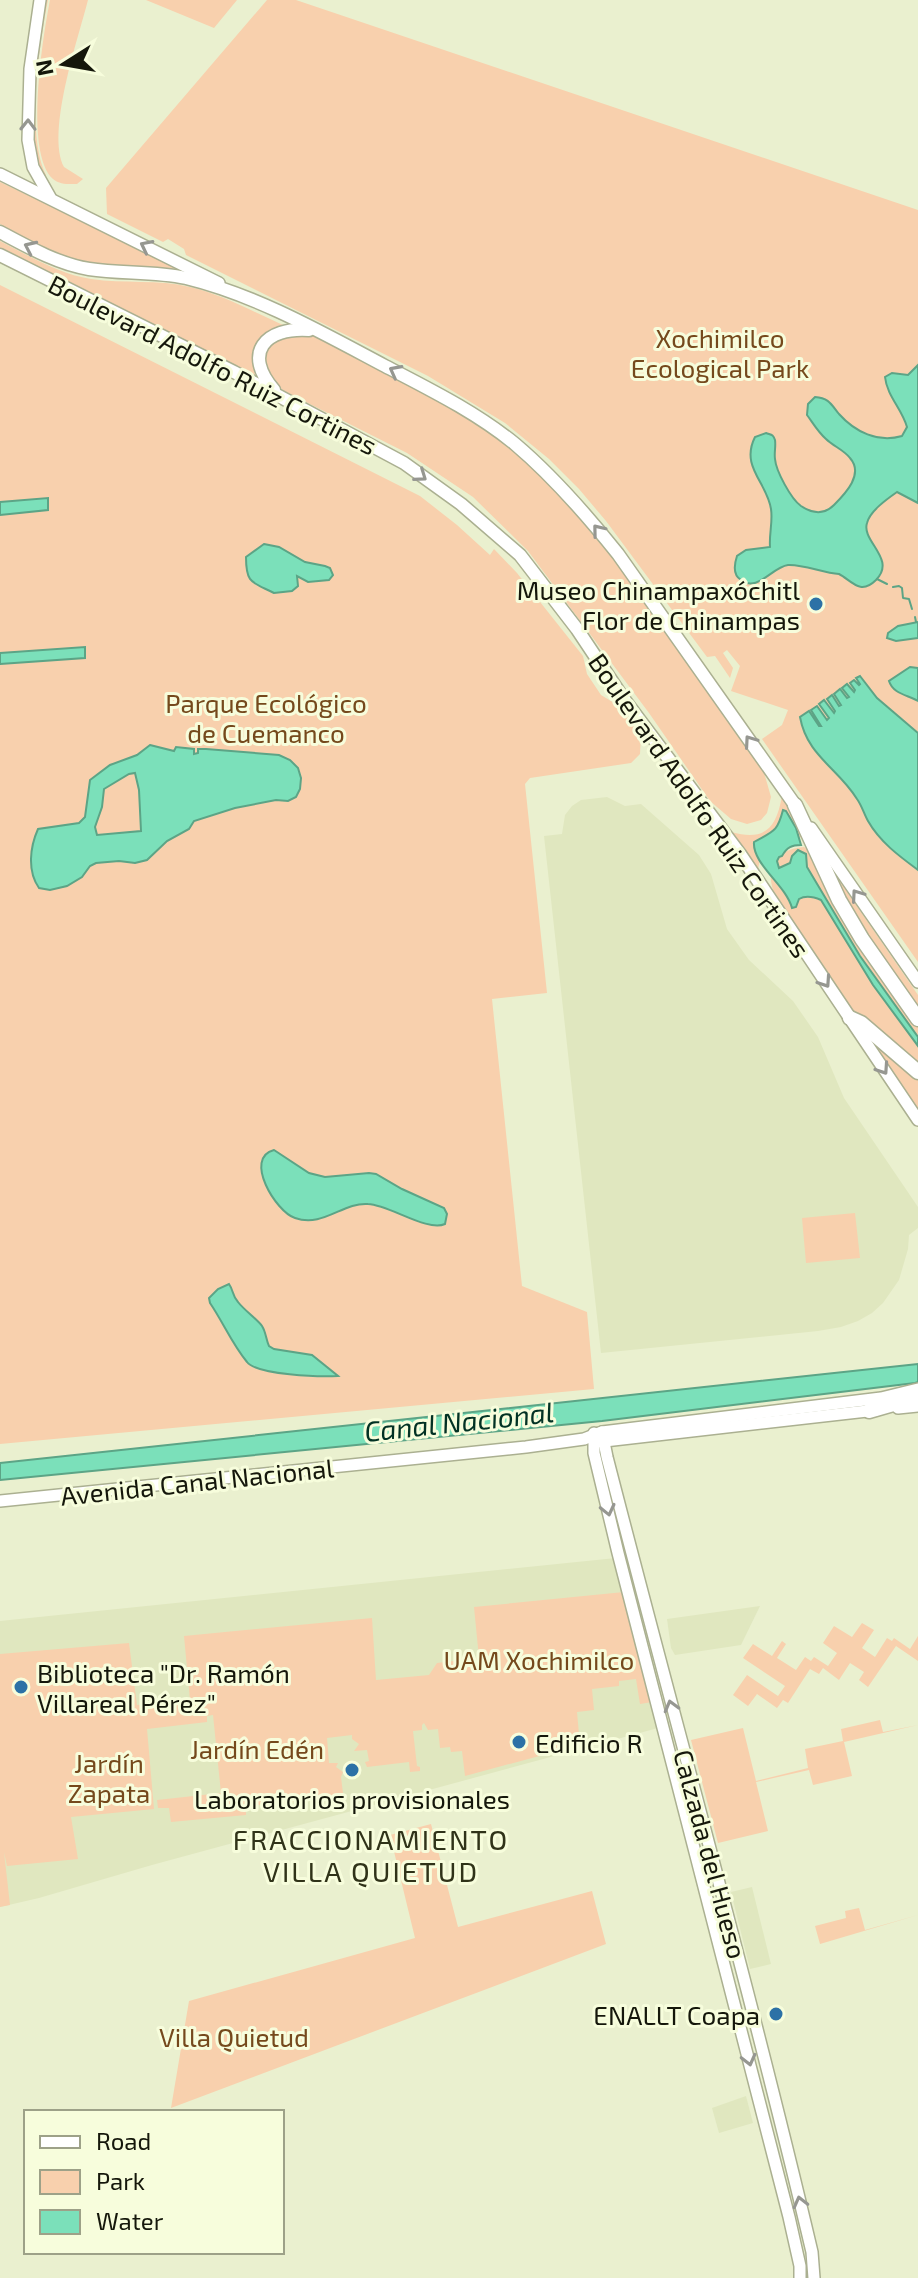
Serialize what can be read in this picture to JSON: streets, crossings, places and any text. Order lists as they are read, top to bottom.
{
  "streets": {
    "highway": ["Boulevard Adolfo Ruiz Cortines"],
    "main road": ["Avenida Canal Nacional", "Calzada del Hueso"]
  },
  "crossings": [
    ["Avenida Canal Nacional", "Calzada del Hueso"]
  ],
  "districts": ["FRACCIONAMIENTO VILLA QUIETUD"],
  "water": ["Canal Nacional"],
  "parks": [
    "Xochimilco Ecological Park",
    "Parque Ecológico de Cuemanco",
    "UAM Xochimilco",
    "Jardín Edén",
    "Jardín Zapata",
    "Villa Quietud"
  ],
  "places": [
    "Museo Chinampaxóchitl Flor de Chinampas",
    "Biblioteca \"Dr. Ramón Villareal Pérez\"",
    "Edificio R",
    "Laboratorios provisionales",
    "ENALLT Coapa"
  ],
  "legend": ["Road", "Park", "Water"],
  "north": "left"
}
